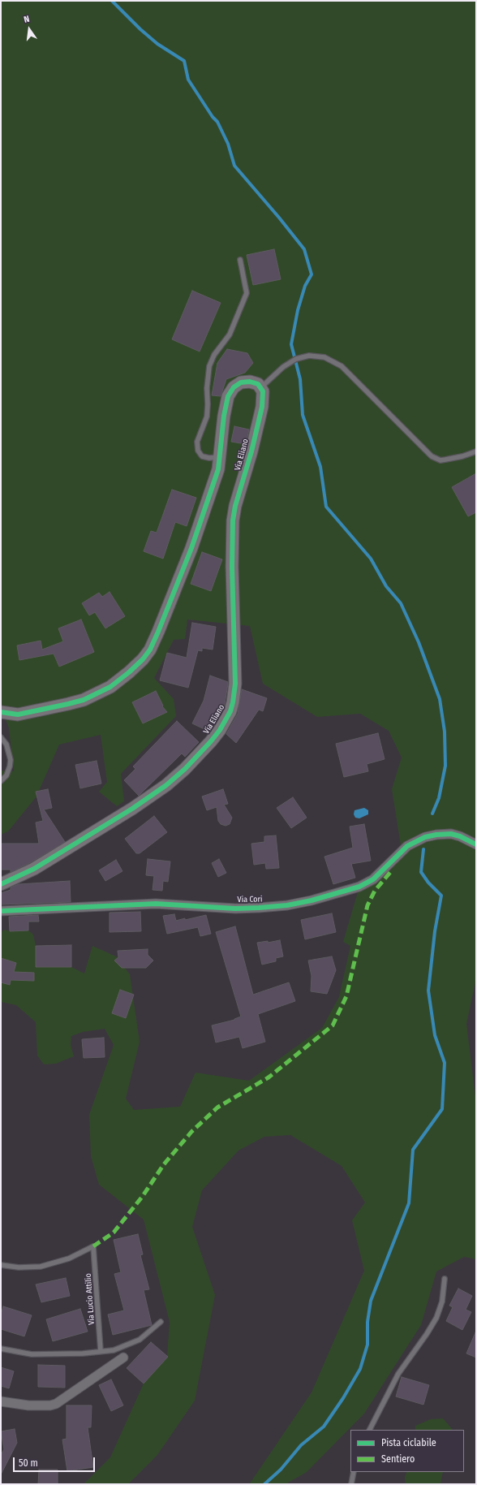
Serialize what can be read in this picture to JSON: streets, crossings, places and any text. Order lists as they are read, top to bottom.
{
  "streets": {
    "street": ["Via Eliano", "Via Cori"],
    "lane": ["Via Lucio Attilio"]
  },
  "legend": ["Pista ciclabile", "Sentiero"],
  "scale_bar": "50 m",
  "north": "top"
}
